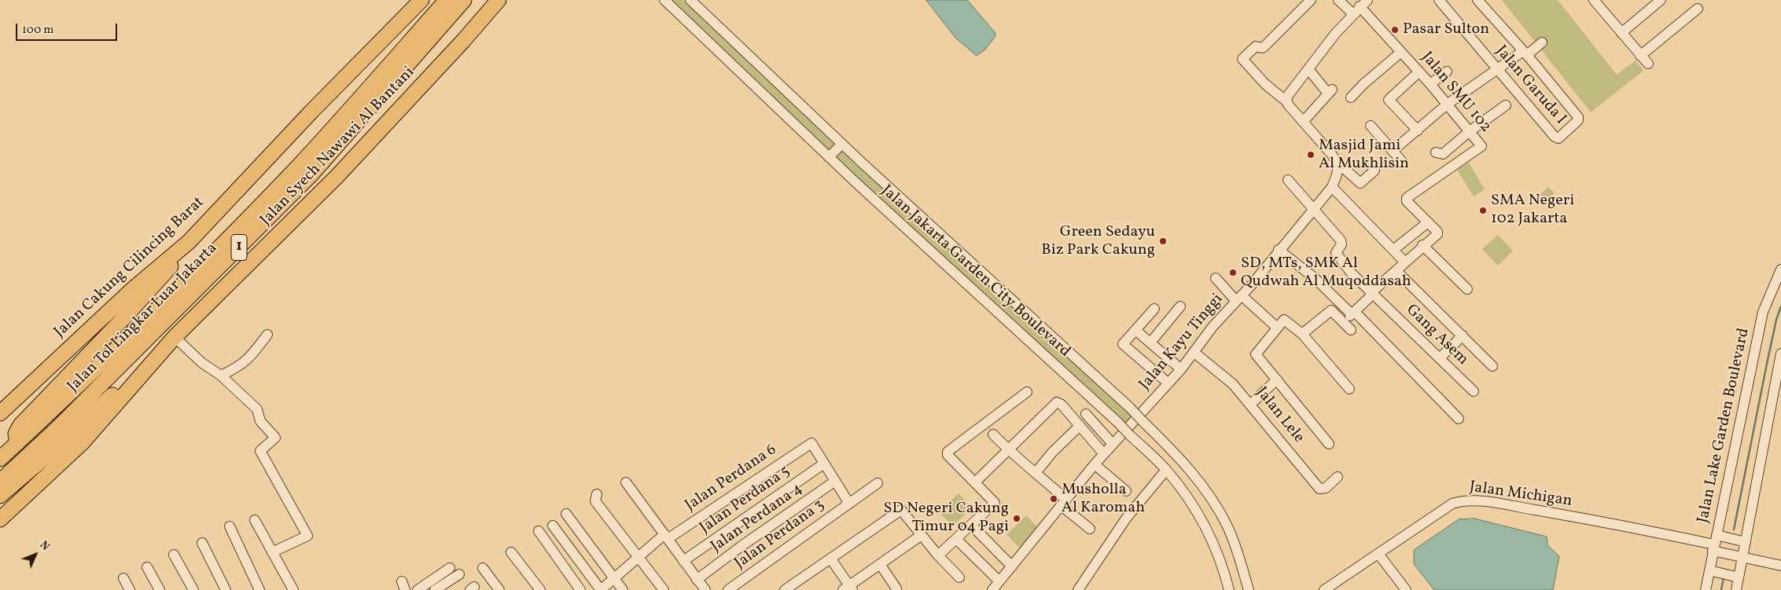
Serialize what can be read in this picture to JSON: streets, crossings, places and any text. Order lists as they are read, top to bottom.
{
  "streets": {
    "highway": [
      "Jalan Syech Nawawi Al Bantani",
      "1",
      "Jalan Cakung Cilincing Barat",
      "Jalan Tol Lingkar Luar Jakarta"
    ],
    "street": [
      "Jalan Garuda I",
      "Jalan SMU 102",
      "Jalan Jakarta Garden City Boulevard",
      "Gang Asem",
      "Jalan Kayu Tinggi",
      "Jalan Lele",
      "Jalan Lake Garden Boulevard",
      "Jalan Perdana 6",
      "Jalan Michigan",
      "Jalan Perdana 5",
      "Jalan Perdana 4",
      "Jalan Perdana 3"
    ]
  },
  "crossings": [
    ["Gang Asem", "Jalan Kayu Tinggi"],
    ["Jalan Kayu Tinggi", "Jalan Lele"],
    ["Jalan Lake Garden Boulevard", "Jalan Michigan"],
    ["Jalan Perdana 6", "Jalan Perdana 5"]
  ],
  "places": [
    "Pasar Sulton",
    "Masjid Jami Al Mukhlisin",
    "SMA Negeri 102 Jakarta",
    "Green Sedayu Biz Park Cakung",
    "SD, MTs, SMK Al Qudwah Al Muqoddasah",
    "Musholla Al Karomah",
    "SD Negeri Cakung Timur 04 Pagi"
  ],
  "scale_bar": "100 m",
  "north": "top right"
}
